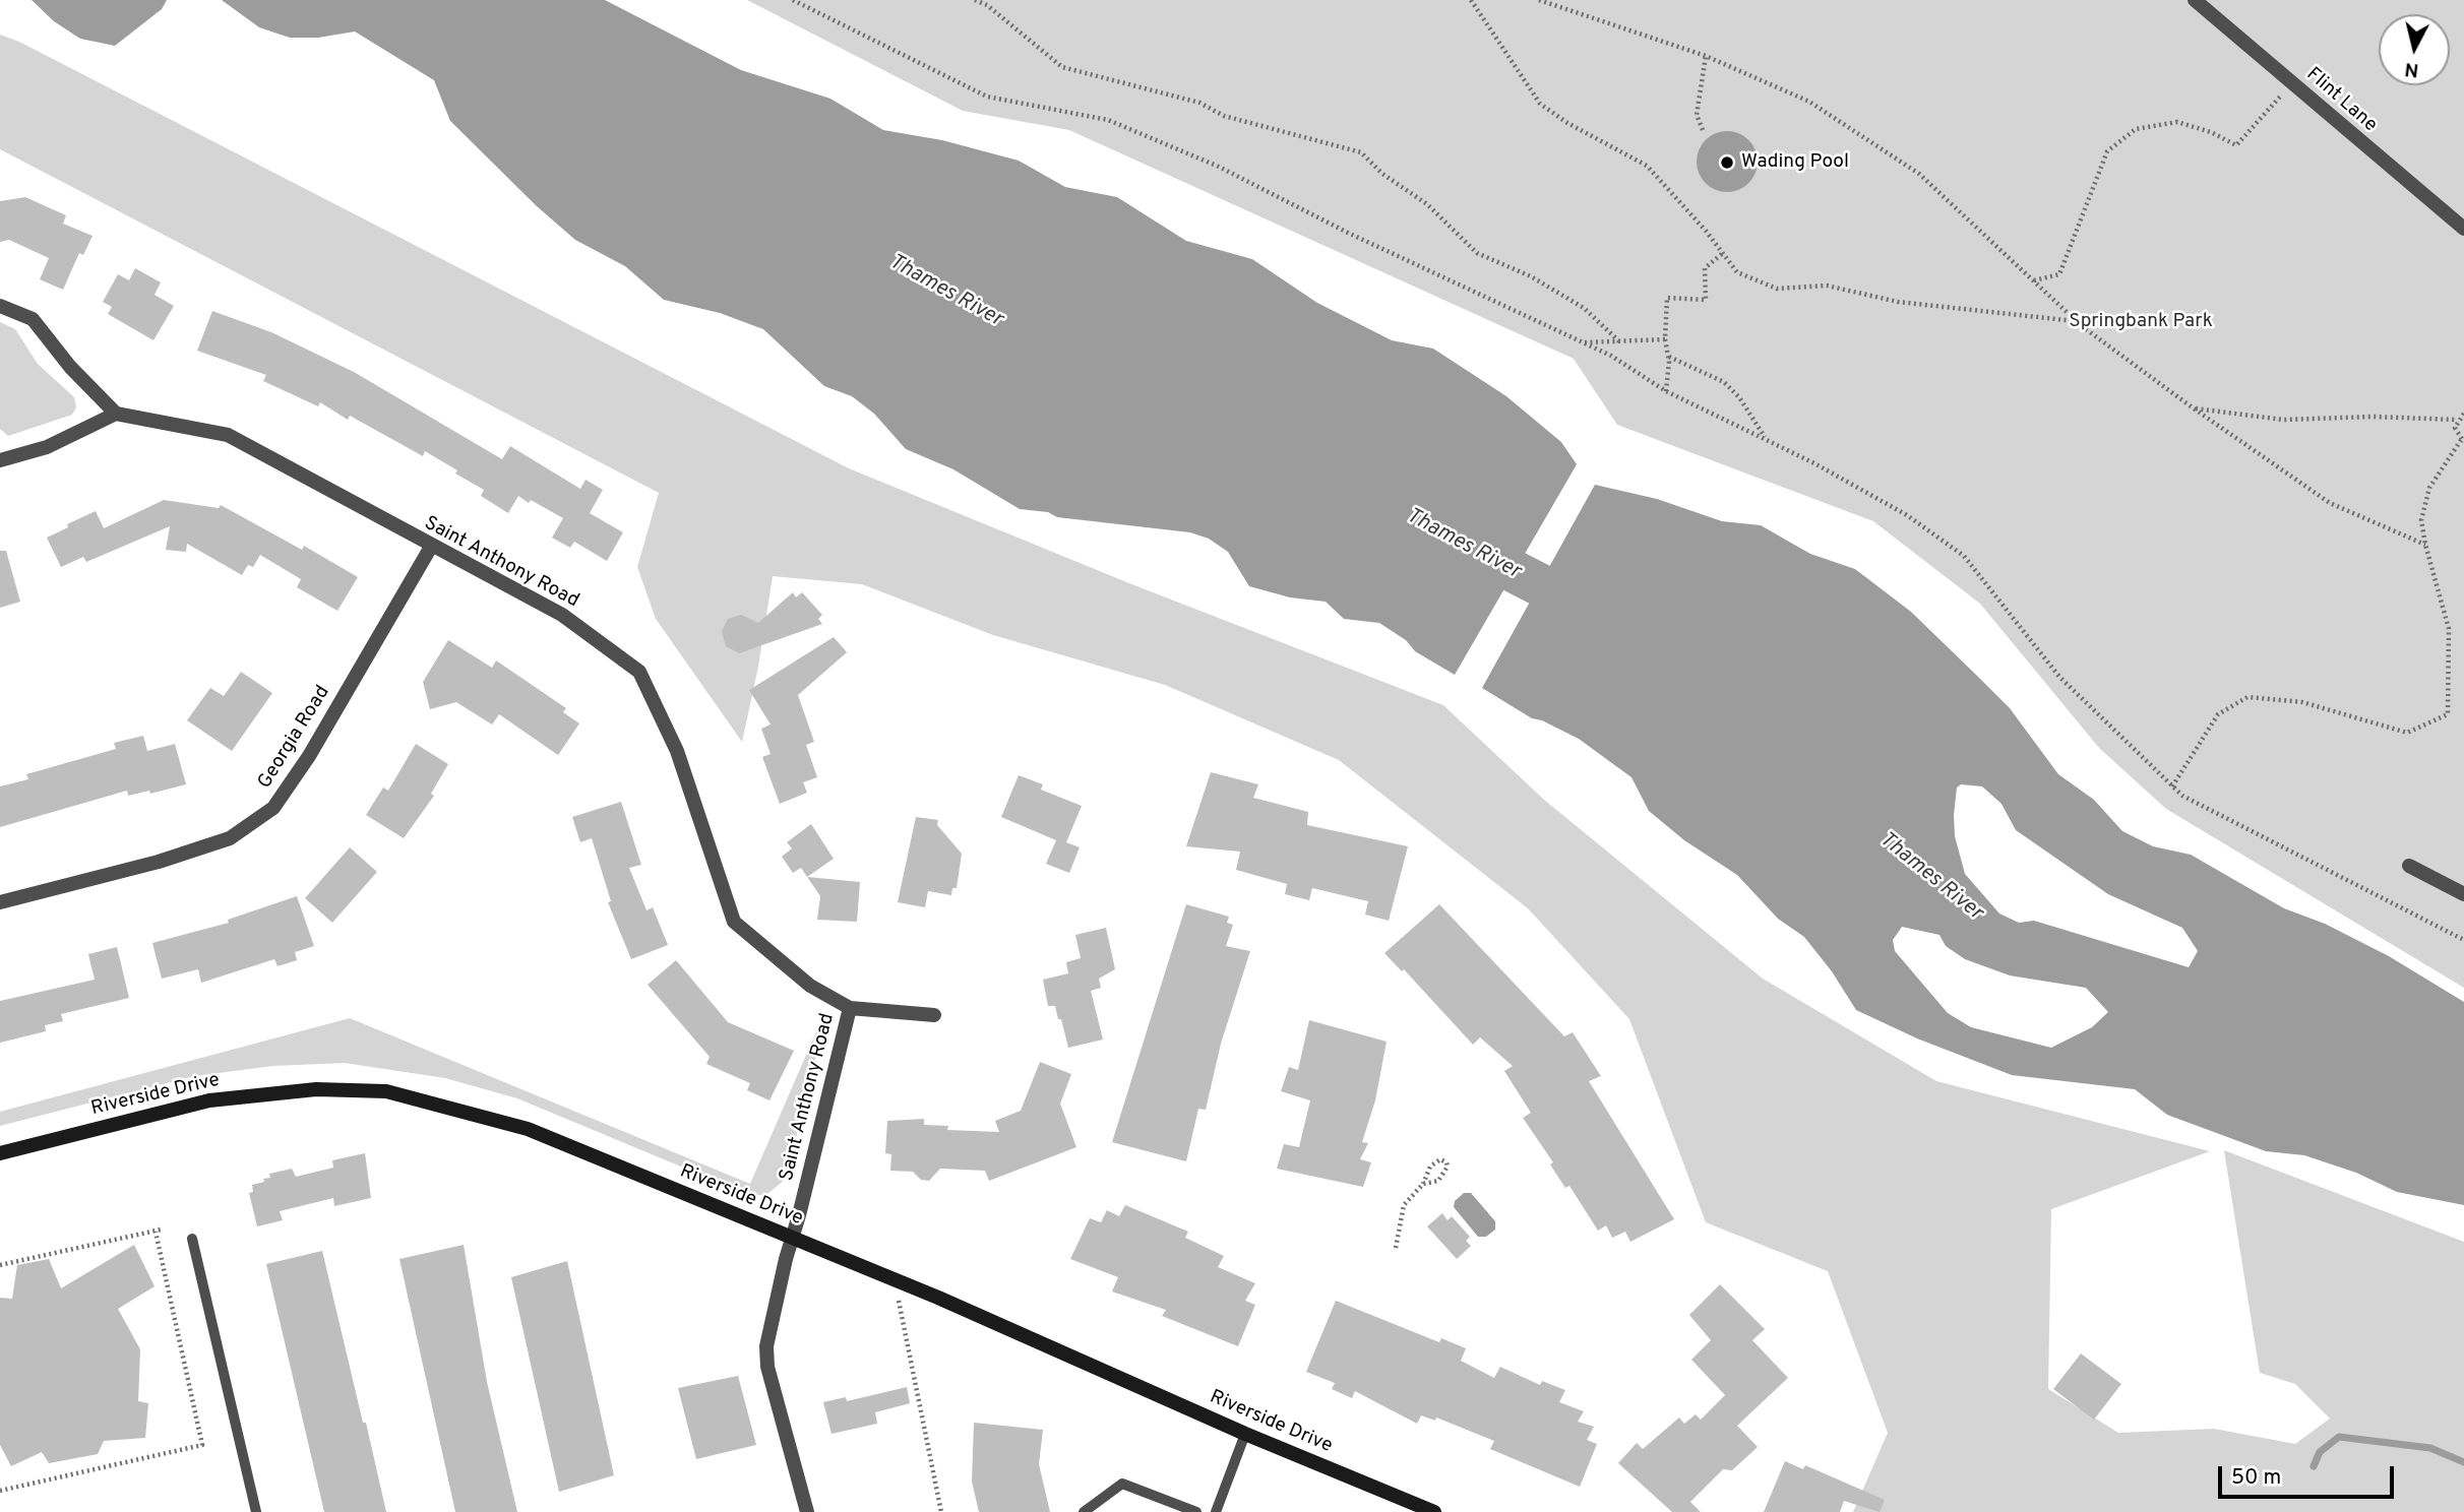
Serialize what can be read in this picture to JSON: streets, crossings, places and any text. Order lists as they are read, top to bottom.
{
  "streets": {
    "main road": ["Riverside Drive"],
    "street": ["Flint Lane", "Saint Anthony Road", "Georgia Road"]
  },
  "crossings": [
    ["Saint Anthony Road", "Georgia Road"],
    ["Saint Anthony Road", "Riverside Drive"]
  ],
  "water": ["Thames River"],
  "parks": ["Springbank Park"],
  "places": ["Wading Pool"],
  "scale_bar": "50 m",
  "north": "bottom"
}
